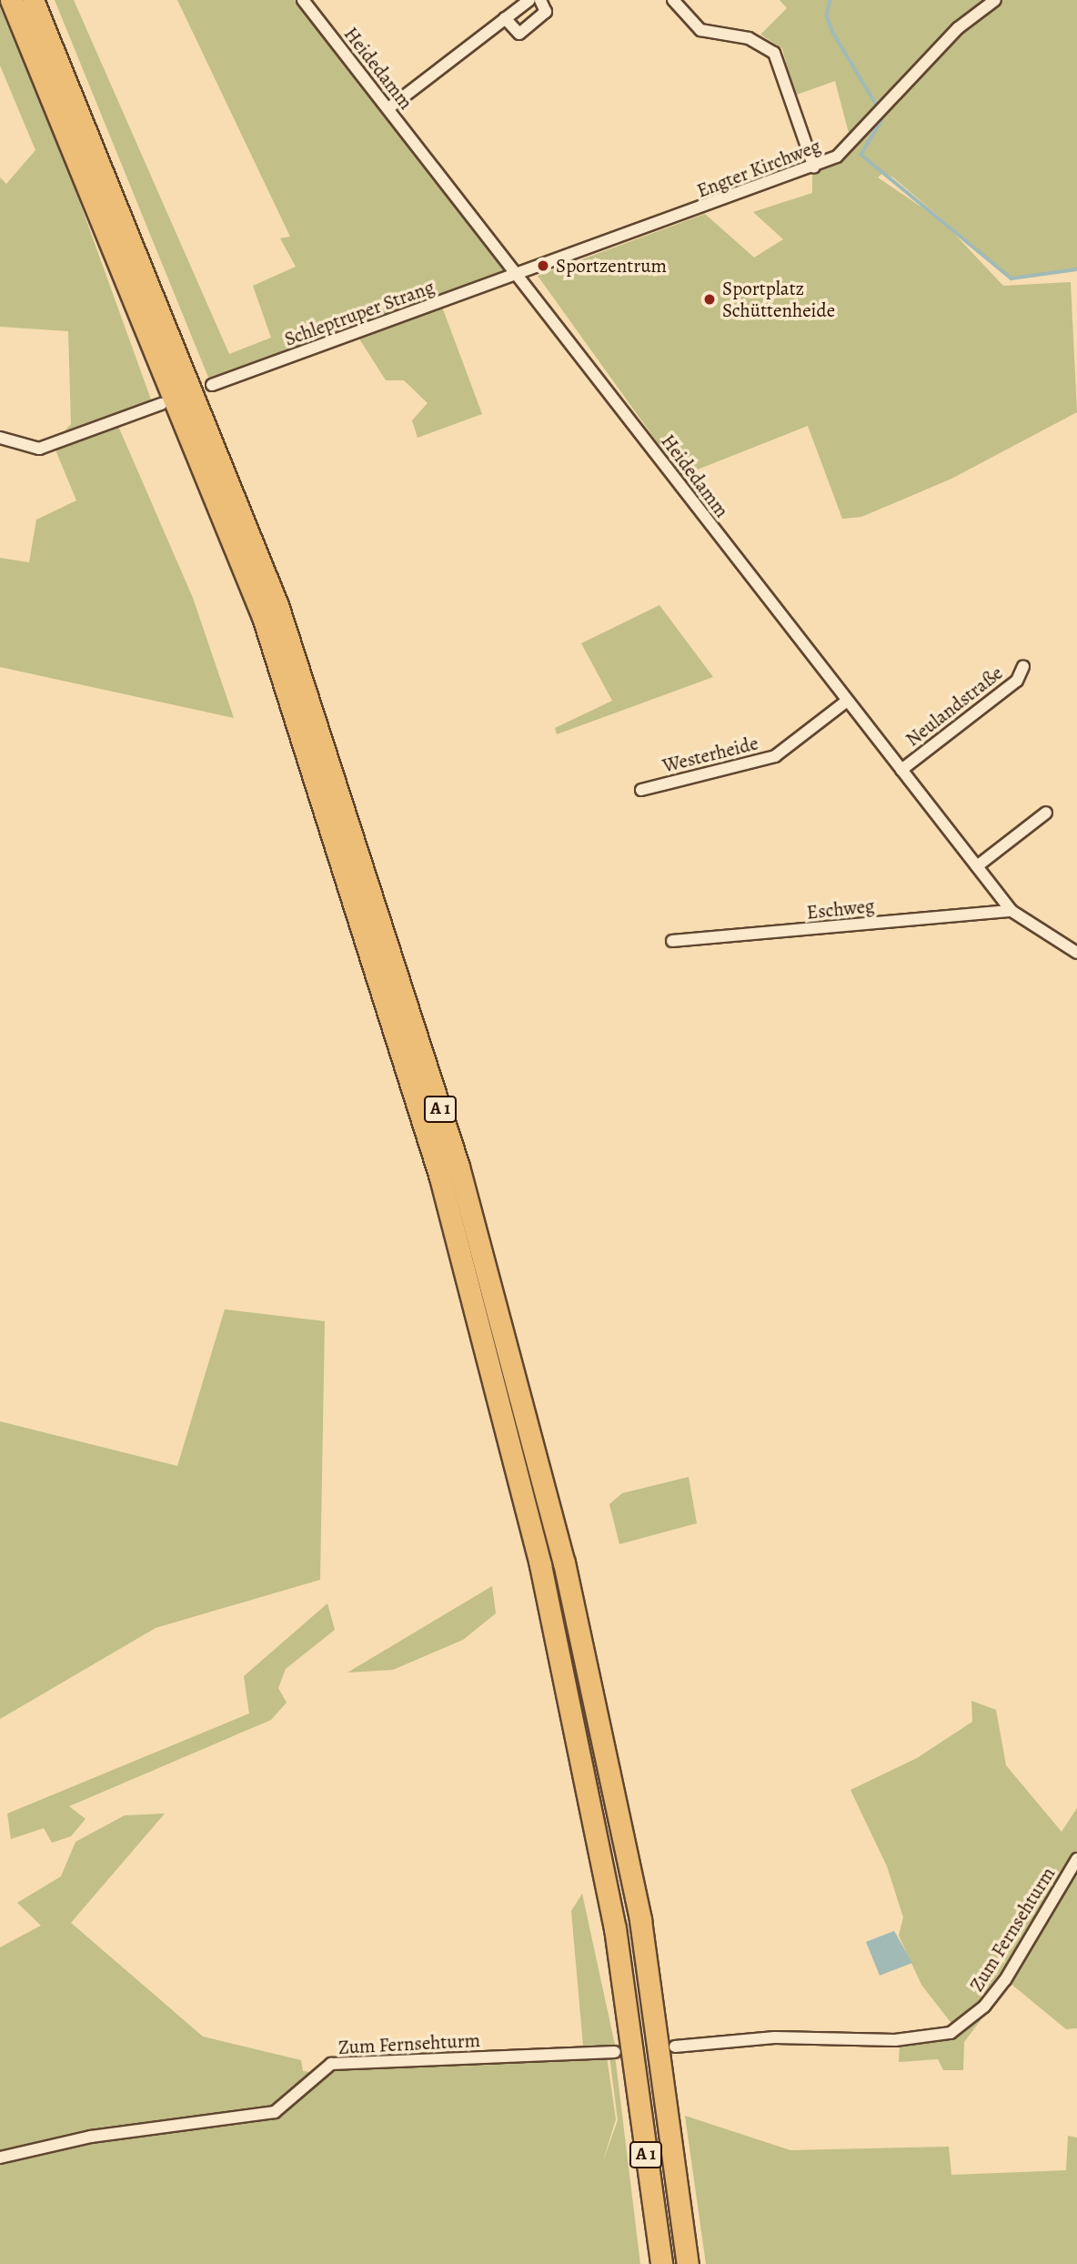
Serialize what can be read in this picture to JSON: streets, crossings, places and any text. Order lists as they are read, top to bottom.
{
  "streets": {
    "highway": ["A 1"],
    "street": [
      "Heidedamm",
      "Engter Kirchweg",
      "Schleptruper Strang",
      "Neulandstraße",
      "Westerheide",
      "Eschweg",
      "Zum Fernsehturm"
    ]
  },
  "crossings": [
    ["Heidedamm", "Engter Kirchweg"],
    ["Heidedamm", "Schleptruper Strang"],
    ["Heidedamm", "Neulandstraße"],
    ["Heidedamm", "Westerheide"],
    ["Heidedamm", "Eschweg"],
    ["Engter Kirchweg", "Schleptruper Strang"]
  ],
  "places": ["Sportzentrum", "Sportplatz Schüttenheide"]
}
